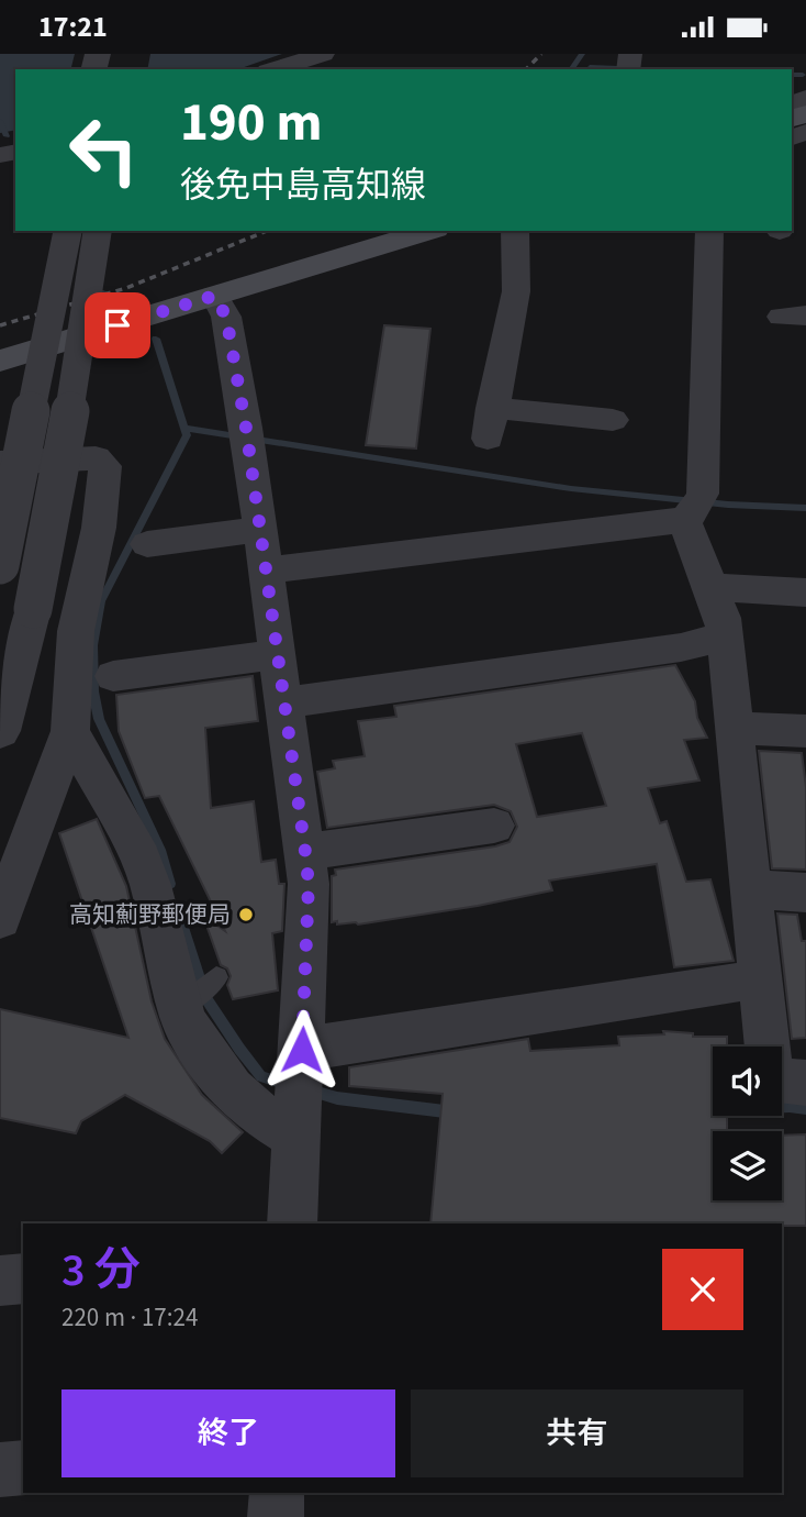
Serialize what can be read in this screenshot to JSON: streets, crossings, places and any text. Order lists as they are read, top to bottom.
{
  "places": ["高知薊野郵便局"],
  "page": {
    "status": "17:21",
    "turn": ["190 m", "後免中島高知線"],
    "heading": ["3 分", "220 m · 17:24"],
    "buttons": ["終了", "共有"]
  }
}
